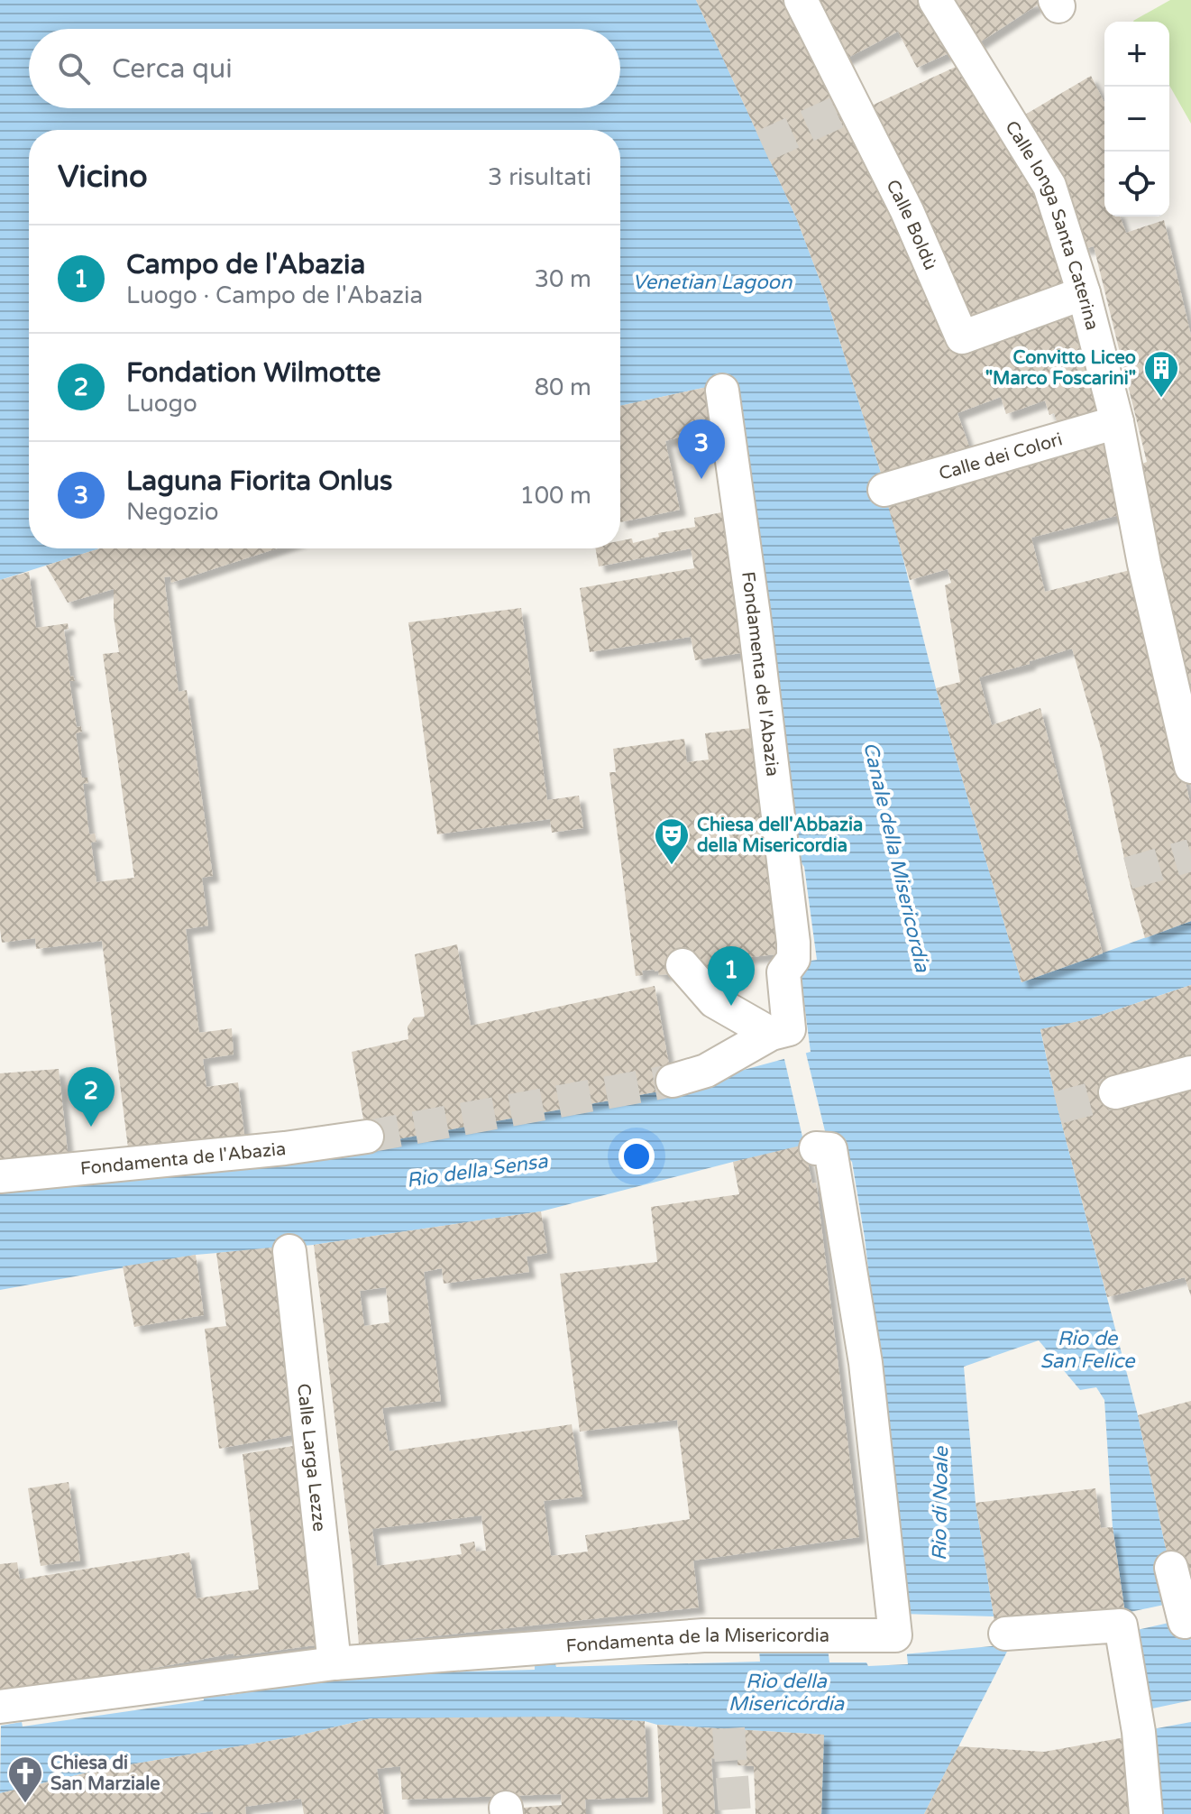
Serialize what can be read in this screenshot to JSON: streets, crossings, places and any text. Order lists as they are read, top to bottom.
{
  "streets": {
    "street": [
      "Calle Boldù",
      "Calle longa Santa Caterina",
      "Calle dei Colori",
      "Fondamenta de l'Abazia",
      "Calle Larga Lezze",
      "Fondamenta de la Misericordia"
    ]
  },
  "crossings": [
    ["Calle Boldù", "Calle longa Santa Caterina"],
    ["Calle longa Santa Caterina", "Calle dei Colori"],
    ["Calle Larga Lezze", "Fondamenta de la Misericordia"]
  ],
  "water": [
    "Venetian Lagoon",
    "Canale della Misericordia",
    "Rio della Sensa",
    "Rio de San Felice",
    "Rio di Noale",
    "Rio della Misericórdia"
  ],
  "places": {
    "building": ["Convitto Liceo \"Marco Foscarini\""],
    "theatre": ["Chiesa dell'Abbazia della Misericordia"],
    "church": ["Chiesa di San Marziale"]
  },
  "page": {
    "map_buttons": ["+", "−"],
    "search": "Cerca qui",
    "heading": ["Vicino", "3 risultati"],
    "list": [
      {
        "mark": "1",
        "name": "Campo de l'Abazia",
        "note": "Luogo · Campo de l'Abazia",
        "value": "30 m"
      },
      {
        "mark": "2",
        "name": "Fondation Wilmotte",
        "note": "Luogo",
        "value": "80 m"
      },
      {
        "mark": "3",
        "name": "Laguna Fiorita Onlus",
        "note": "Negozio",
        "value": "100 m"
      }
    ],
    "pins": ["3", "1", "2"]
  }
}
